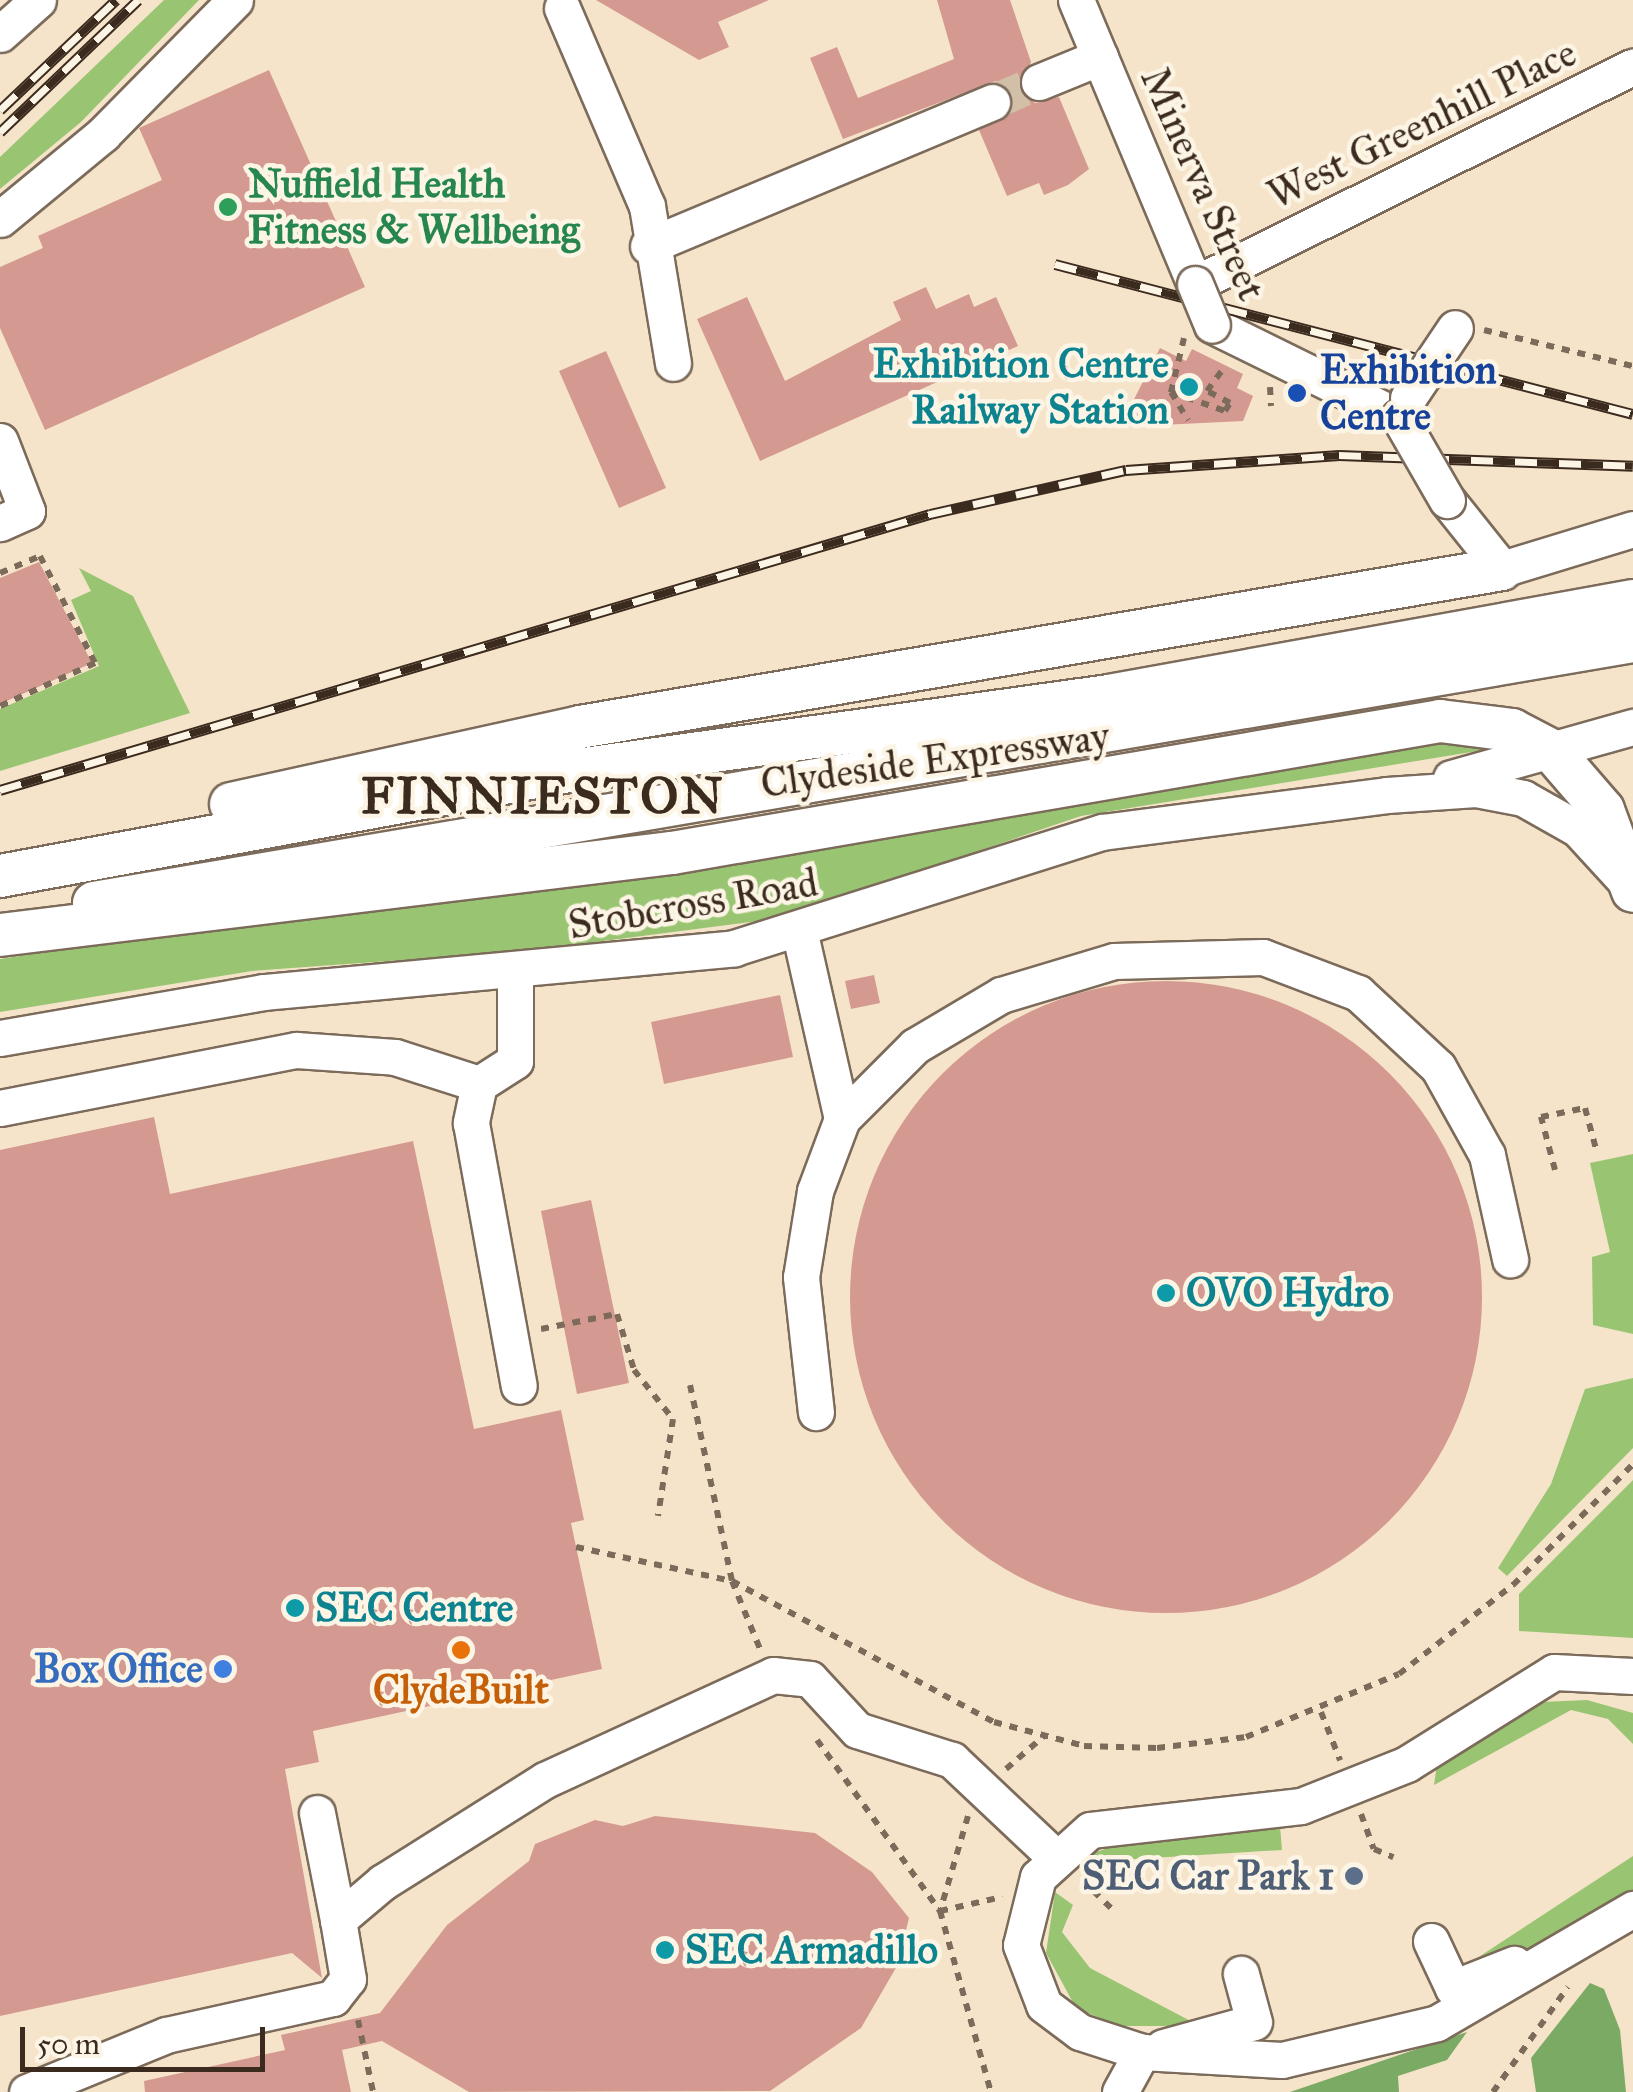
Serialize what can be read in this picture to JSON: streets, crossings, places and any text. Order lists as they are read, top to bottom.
{
  "streets": {
    "main road": ["Clydeside Expressway"],
    "street": ["West Greenhill Place", "Minerva Street", "Stobcross Road"]
  },
  "crossings": [
    ["West Greenhill Place", "Minerva Street"]
  ],
  "districts": ["FINNIESTON"],
  "places": [
    "Nuffield Health Fitness & Wellbeing",
    "Exhibition Centre Railway Station",
    "Exhibition Centre",
    "OVO Hydro",
    "SEC Centre",
    "ClydeBuilt",
    "Box Office",
    "SEC Car Park 1",
    "SEC Armadillo"
  ],
  "scale_bar": "50 m"
}
